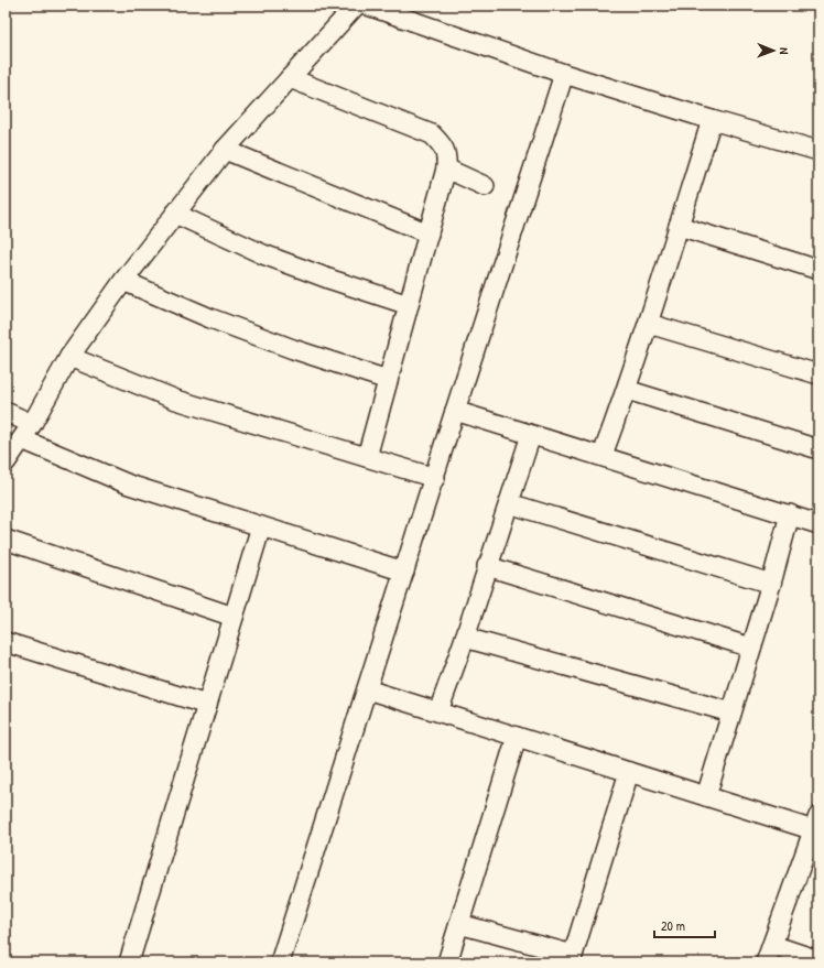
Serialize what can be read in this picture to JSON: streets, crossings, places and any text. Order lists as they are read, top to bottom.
{
  "scale_bar": "20 m",
  "north": "right"
}
